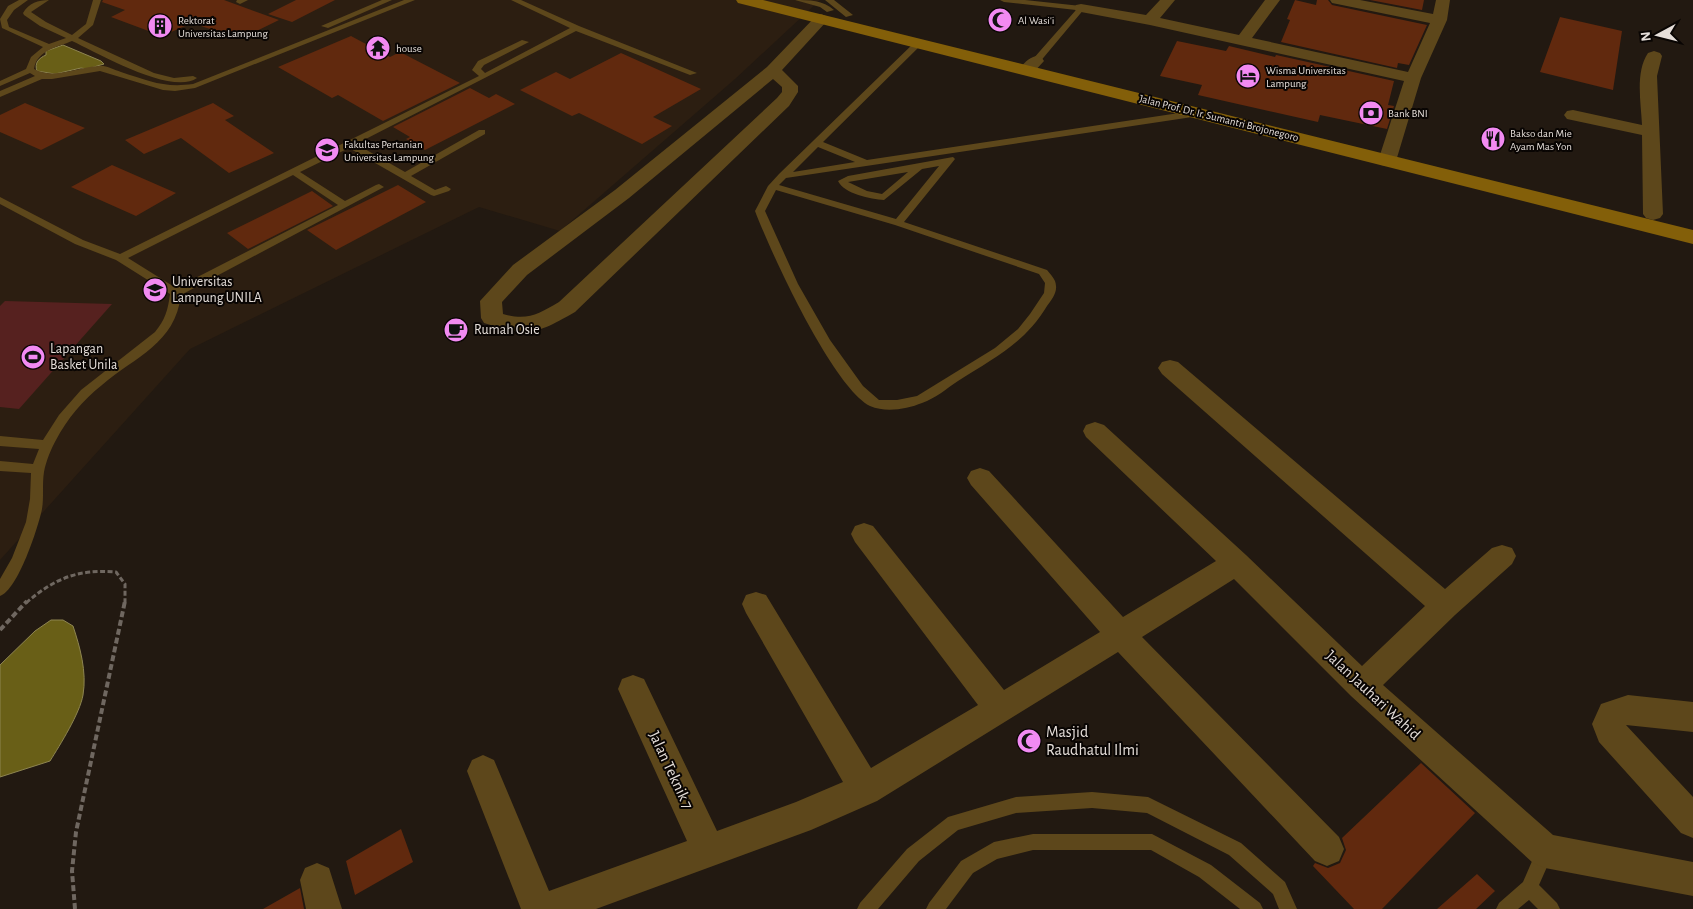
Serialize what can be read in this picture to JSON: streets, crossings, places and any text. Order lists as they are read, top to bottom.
{
  "streets": {
    "street": ["Jalan Prof. Dr. Ir. Sumantri Brojonegoro", "Jalan Jauhari Wahid", "Jalan Teknik 7"]
  },
  "places": {
    "mosque": ["Al Wasi'i", "Masjid Raudhatul Ilmi"],
    "building": ["Rektorat Universitas Lampung"],
    "temple": ["house"],
    "hotel": ["Wisma Universitas Lampung"],
    "bank": ["Bank BNI"],
    "restaurant": ["Bakso dan Mie Ayam Mas Yon"],
    "school or university": ["Fakultas Pertanian Universitas Lampung", "Universitas Lampung UNILA"],
    "cafe": ["Rumah Osie"],
    "sports": ["Lapangan Basket Unila"]
  },
  "north": "left"
}
